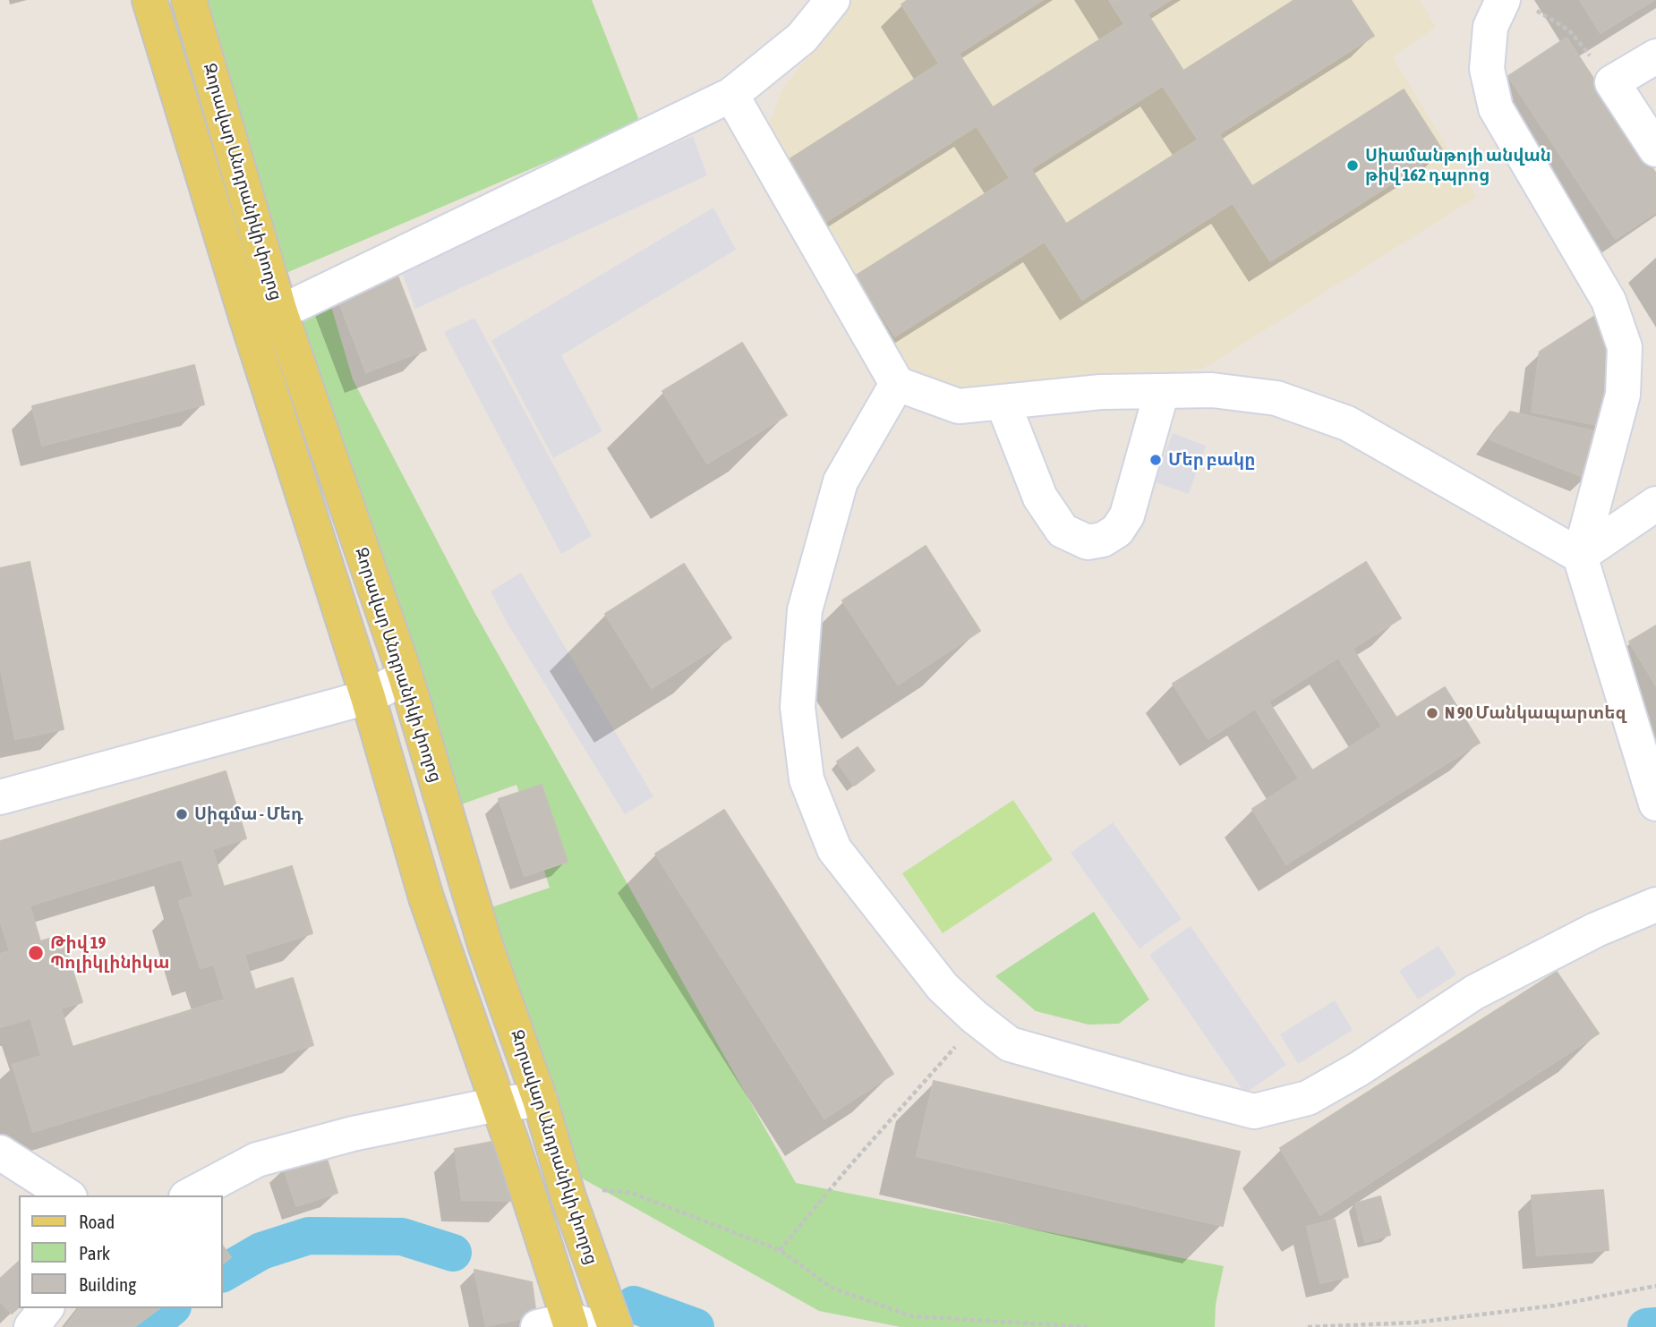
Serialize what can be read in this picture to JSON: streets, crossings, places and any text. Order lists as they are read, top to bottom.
{
  "streets": {
    "main road": ["Զորավար Անդրանիկի փողոց"]
  },
  "places": [
    "Սիամանթոյի անվան թիվ 162 դպրոց",
    "Մեր բակը",
    "N 90 Մանկապարտեզ",
    "Սիգմա - Մեդ",
    "Թիվ 19 Պոլիկլինիկա"
  ],
  "legend": ["Road", "Park", "Building"]
}
